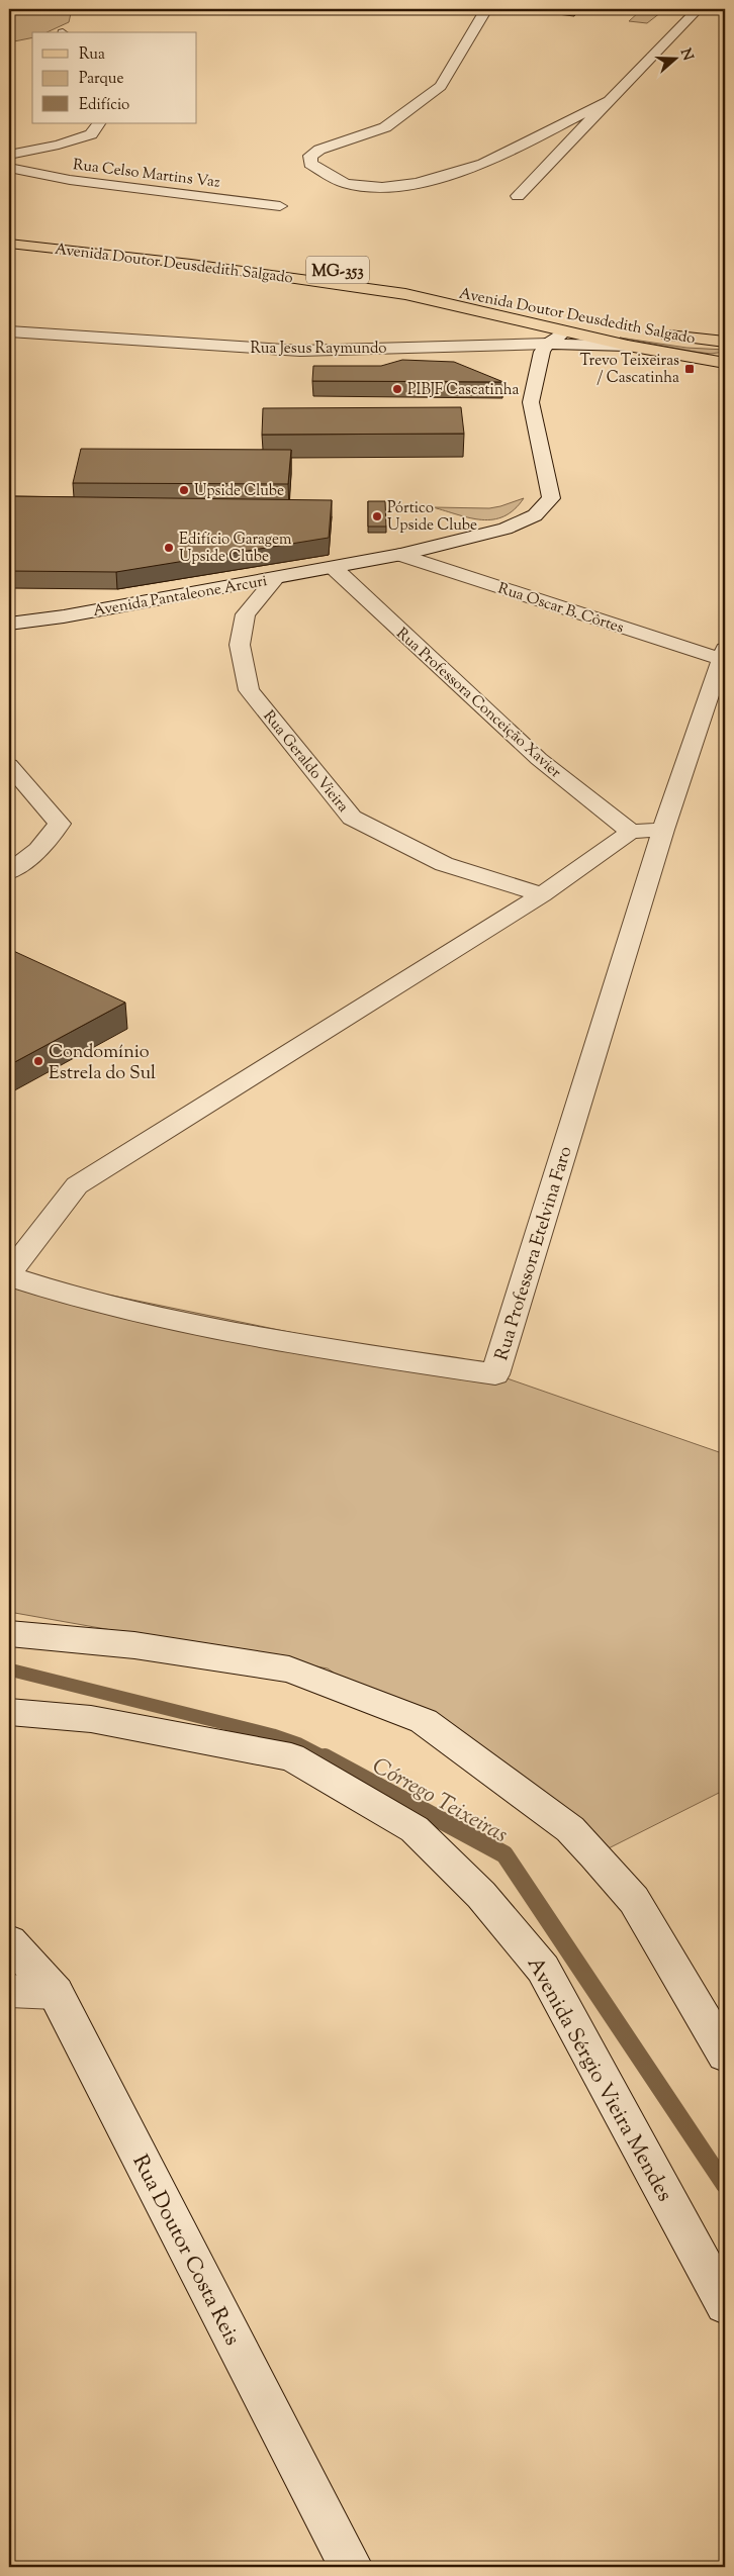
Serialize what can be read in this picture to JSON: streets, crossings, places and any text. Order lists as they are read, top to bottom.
{
  "streets": {
    "main road": ["Avenida Doutor Deusdedith Salgado", "MG-353"],
    "street": [
      "Rua Celso Martins Vaz",
      "Rua Jesus Raymundo",
      "Avenida Pantaleone Arcuri",
      "Rua Oscar B. Côrtes",
      "Rua Professora Conceição Xavier",
      "Rua Geraldo Vieira",
      "Rua Professora Etelvina Faro",
      "Avenida Sérgio Vieira Mendes",
      "Rua Doutor Costa Reis"
    ]
  },
  "crossings": [
    ["Avenida Doutor Deusdedith Salgado", "Rua Jesus Raymundo"],
    ["Rua Jesus Raymundo", "Avenida Pantaleone Arcuri"],
    ["Avenida Pantaleone Arcuri", "Rua Oscar B. Côrtes"],
    ["Avenida Pantaleone Arcuri", "Rua Professora Conceição Xavier"],
    ["Avenida Pantaleone Arcuri", "Rua Geraldo Vieira"],
    ["Rua Oscar B. Côrtes", "Rua Professora Etelvina Faro"],
    ["Rua Professora Conceição Xavier", "Rua Professora Etelvina Faro"],
    ["Rua Geraldo Vieira", "Rua Professora Etelvina Faro"]
  ],
  "water": ["Córrego Teixeiras"],
  "places": {
    "transit": ["Trevo Teixeiras / Cascatinha"],
    "other": [
      "PIBJF Cascatinha",
      "Upside Clube",
      "Pórtico Upside Clube",
      "Edifício Garagem Upside Clube",
      "Condomínio Estrela do Sul"
    ]
  },
  "legend": ["Rua", "Parque", "Edifício"],
  "north": "right"
}
